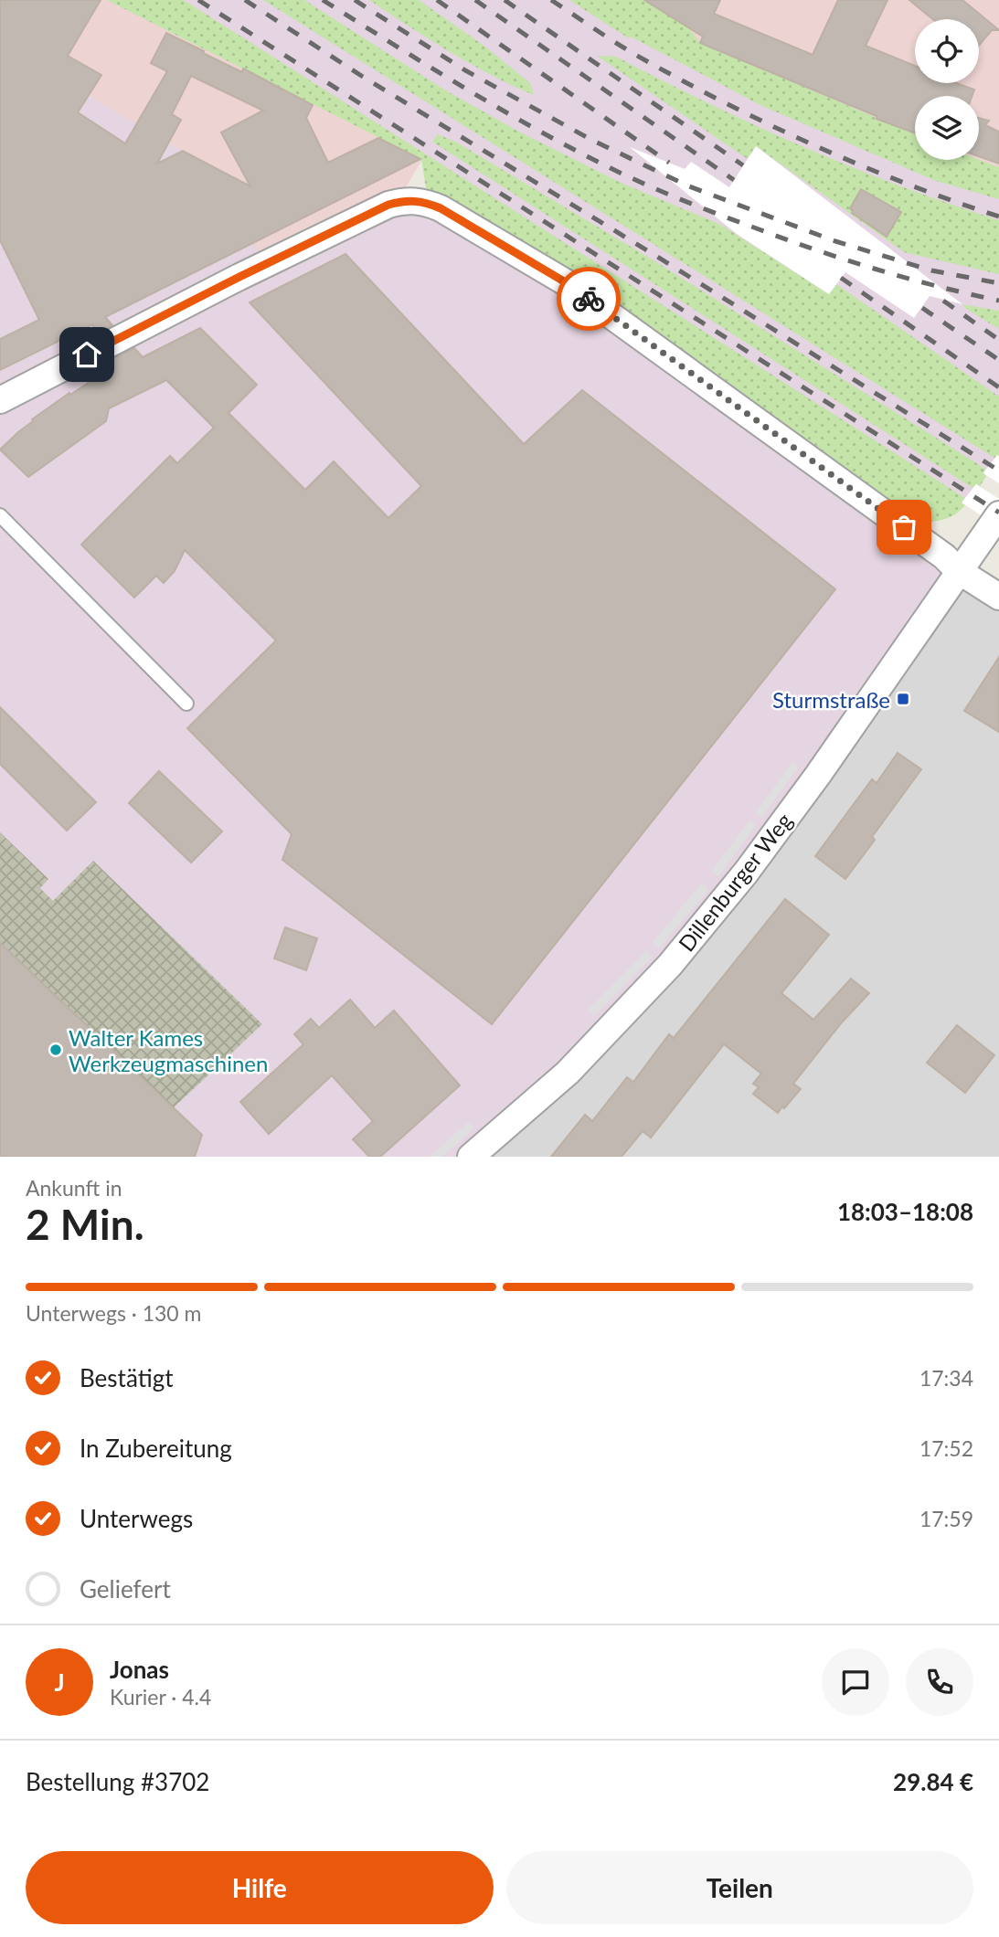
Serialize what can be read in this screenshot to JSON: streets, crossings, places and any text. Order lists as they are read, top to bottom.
{
  "streets": {
    "street": ["Dillenburger Weg"]
  },
  "places": {
    "transit": ["Sturmstraße"],
    "other": ["Walter Kames Werkzeugmaschinen"]
  },
  "page": {
    "heading": ["2 Min.", "Ankunft in", "18:03–18:08"],
    "panel": [
      "Jonas",
      "Kurier · 4.4",
      "Bestellung #3702",
      "29.84 €"
    ],
    "bar": "Unterwegs · 130 m",
    "list": [
      ["Bestätigt", "17:34"],
      ["In Zubereitung", "17:52"],
      ["Unterwegs", "17:59"],
      "Geliefert"
    ],
    "round": "J",
    "buttons": ["Hilfe", "Teilen"]
  }
}
